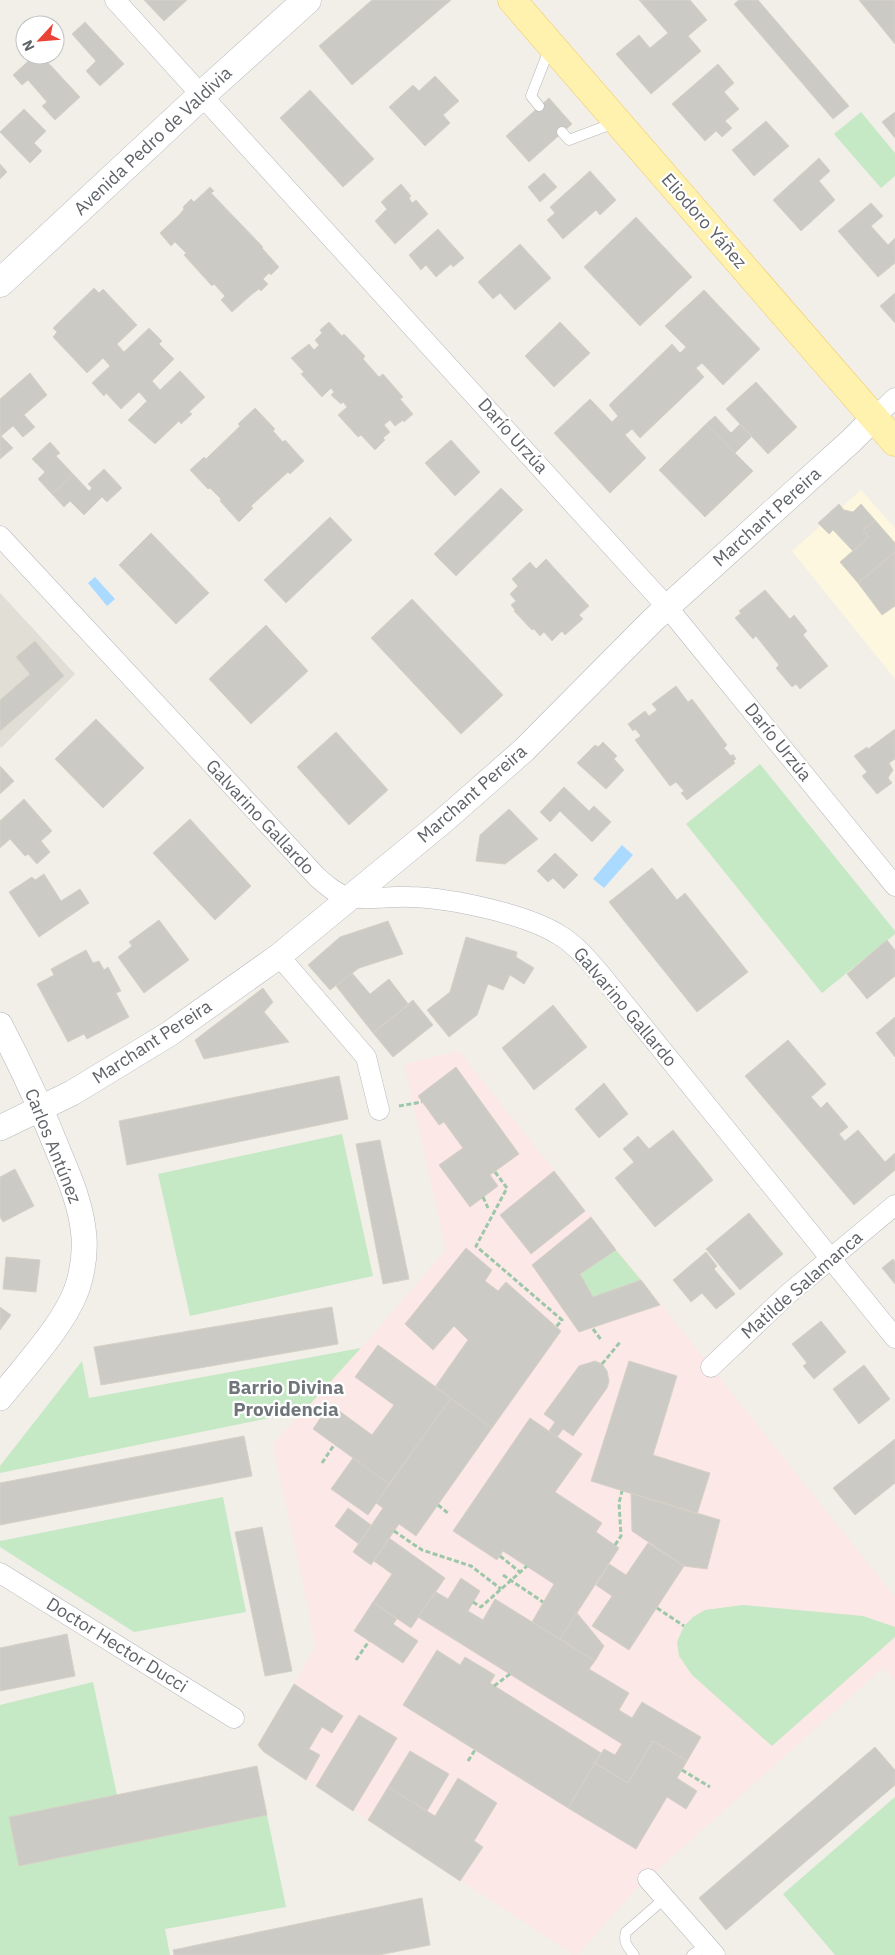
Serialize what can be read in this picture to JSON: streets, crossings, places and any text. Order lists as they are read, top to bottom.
{
  "streets": {
    "main road": ["Avenida Pedro de Valdivia", "Eliodoro Yáñez"],
    "street": [
      "Darío Urzúa",
      "Marchant Pereira",
      "Galvarino Gallardo",
      "Carlos Antúnez",
      "Matilde Salamanca",
      "Doctor Hector Ducci"
    ]
  },
  "crossings": [
    ["Avenida Pedro de Valdivia", "Darío Urzúa"],
    ["Eliodoro Yáñez", "Marchant Pereira"],
    ["Darío Urzúa", "Marchant Pereira"],
    ["Marchant Pereira", "Galvarino Gallardo"],
    ["Marchant Pereira", "Carlos Antúnez"],
    ["Galvarino Gallardo", "Matilde Salamanca"]
  ],
  "districts": ["Barrio Divina Providencia"],
  "north": "bottom left"
}
